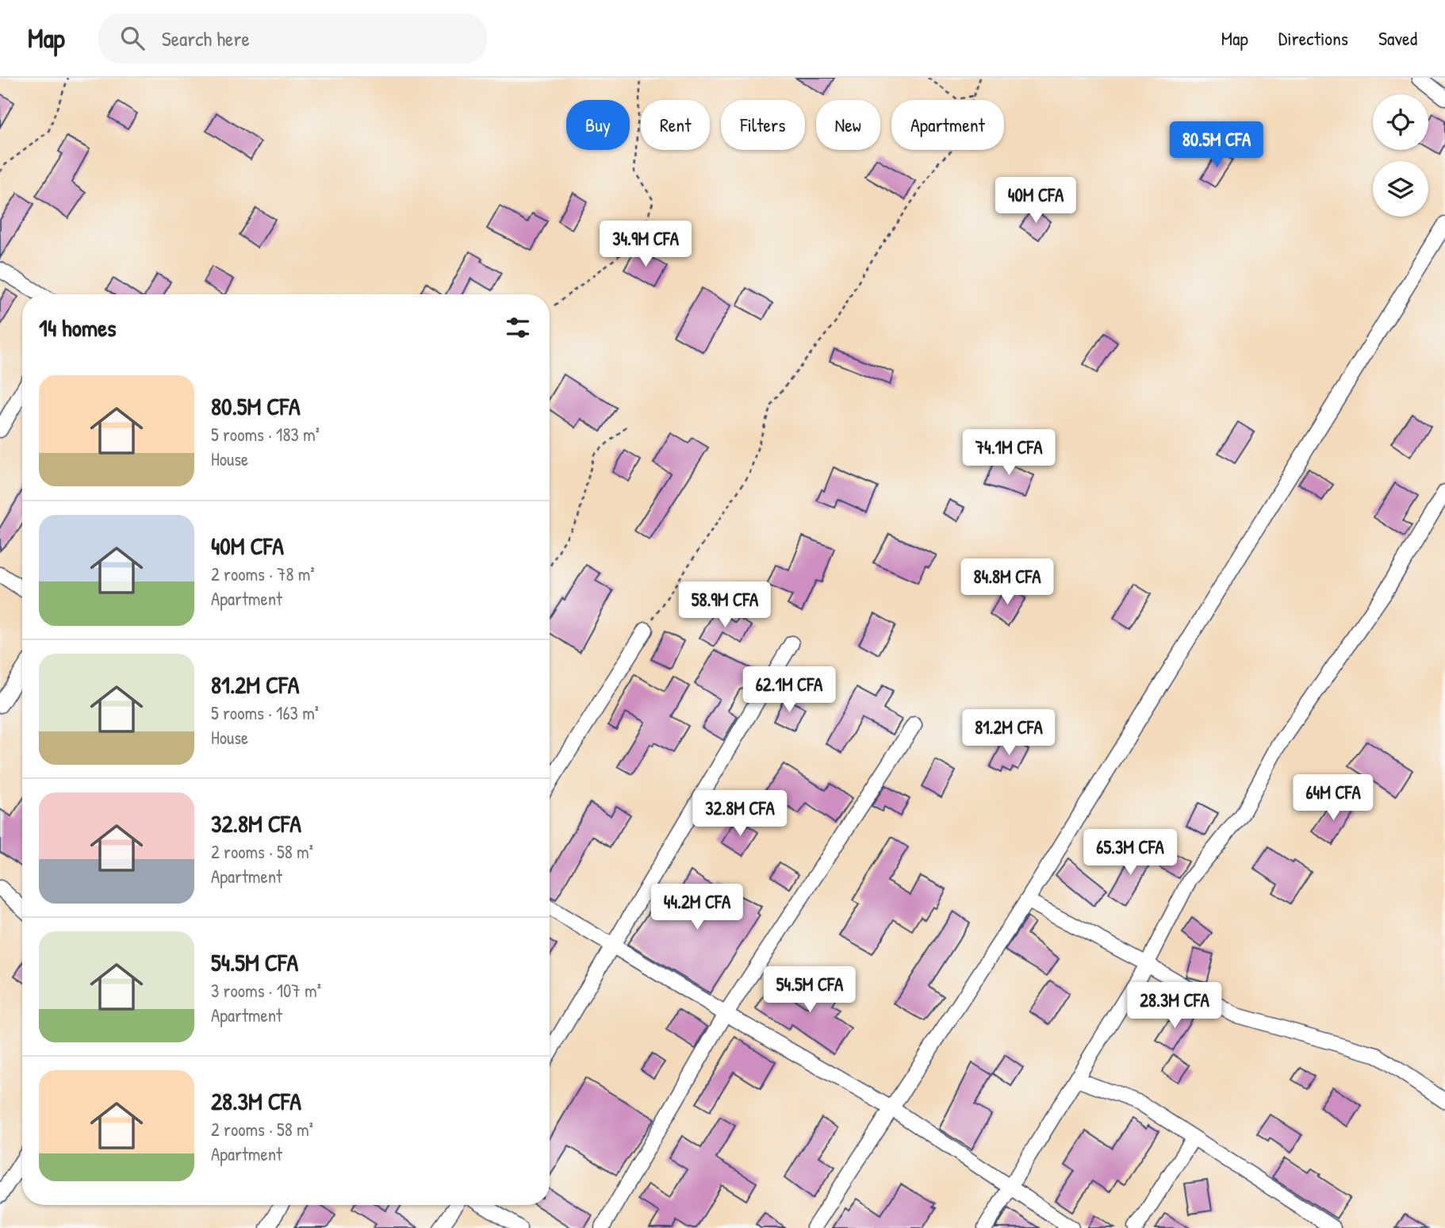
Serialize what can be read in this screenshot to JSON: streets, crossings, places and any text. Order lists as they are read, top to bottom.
{
  "page": {
    "header": "Map",
    "search": "Search here",
    "nav": ["Map", "Directions", "Saved"],
    "chip": [
      "Buy",
      "Rent",
      "Filters",
      "New",
      "Apartment"
    ],
    "price": [
      "80.5M CFA",
      "40M CFA",
      "34.9M CFA",
      "74.1M CFA",
      "84.8M CFA",
      "58.9M CFA",
      "62.1M CFA",
      "81.2M CFA",
      "64M CFA",
      "32.8M CFA",
      "65.3M CFA",
      "44.2M CFA",
      "54.5M CFA",
      "28.3M CFA"
    ],
    "heading": "14 homes",
    "list": [
      {
        "name": "80.5M CFA",
        "note": "5 rooms · 183 m² · House"
      },
      {
        "name": "40M CFA",
        "note": "2 rooms · 78 m² · Apartment"
      },
      {
        "name": "81.2M CFA",
        "note": "5 rooms · 163 m² · House"
      },
      {
        "name": "32.8M CFA",
        "note": "2 rooms · 58 m² · Apartment"
      },
      {
        "name": "54.5M CFA",
        "note": "3 rooms · 107 m² · Apartment"
      },
      {
        "name": "28.3M CFA",
        "note": "2 rooms · 58 m² · Apartment"
      }
    ]
  }
}
